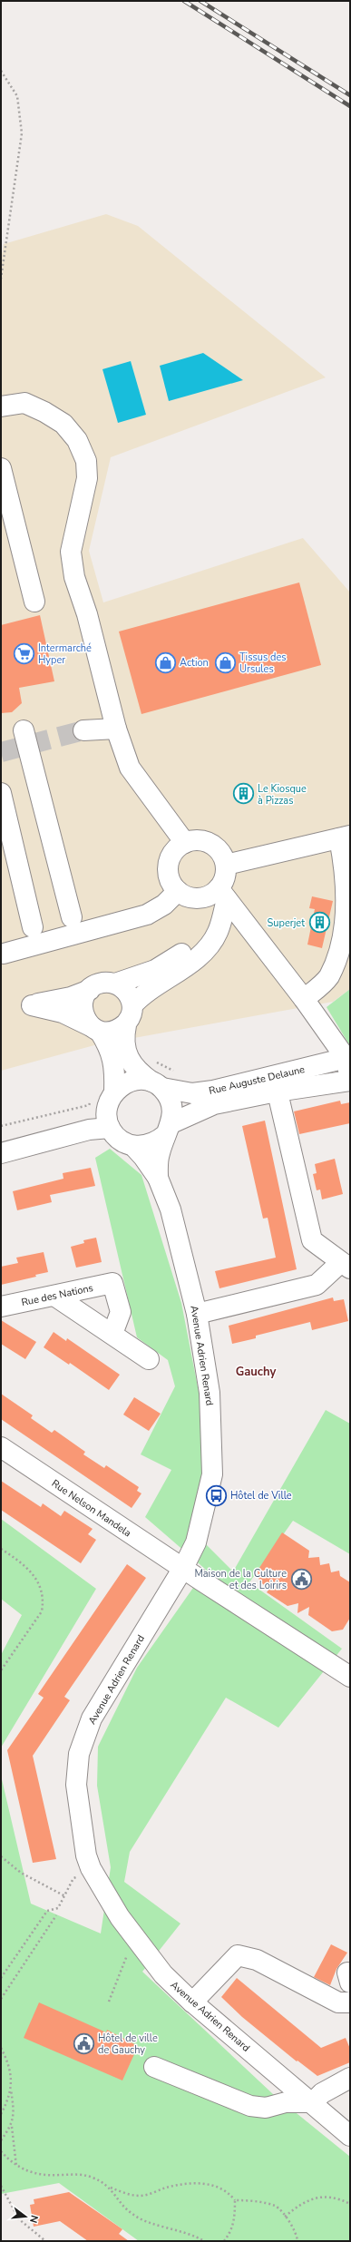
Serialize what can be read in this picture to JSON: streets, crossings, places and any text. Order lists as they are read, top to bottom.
{
  "streets": {
    "street": [
      "Rue Auguste Delaune",
      "Rue des Nations",
      "Avenue Adrien Renard",
      "Rue Nelson Mandela"
    ]
  },
  "crossings": [
    ["Rue Auguste Delaune", "Avenue Adrien Renard"],
    ["Avenue Adrien Renard", "Rue Nelson Mandela"]
  ],
  "districts": ["Gauchy"],
  "places": {
    "supermarket": ["Intermarché Hyper"],
    "shop": ["Action", "Tissus des Ursules"],
    "building": ["Le Kiosque à Pizzas", "Superjet"],
    "bus stop": ["Hôtel de Ville"],
    "public building": ["Maison de la Culture et des Loirirs", "Hôtel de ville de Gauchy"]
  },
  "north": "right"
}
